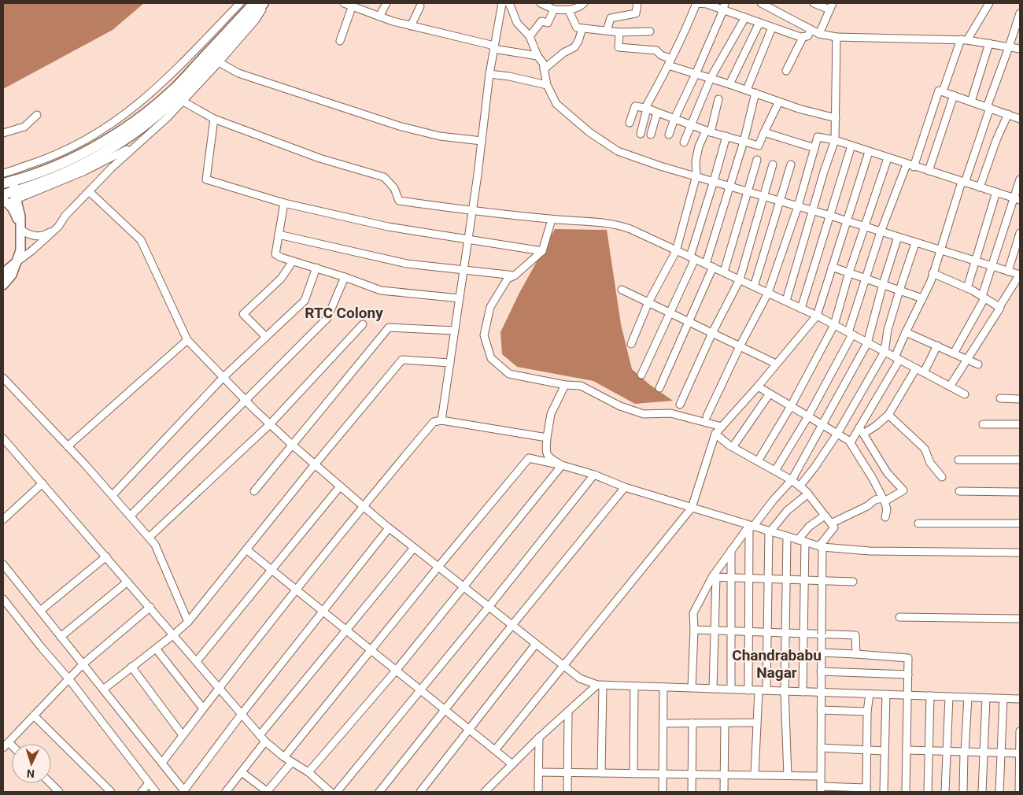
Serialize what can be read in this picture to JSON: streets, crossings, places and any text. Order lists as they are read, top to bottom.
{
  "districts": ["RTC Colony", "Chandrababu Nagar"],
  "north": "bottom"
}
